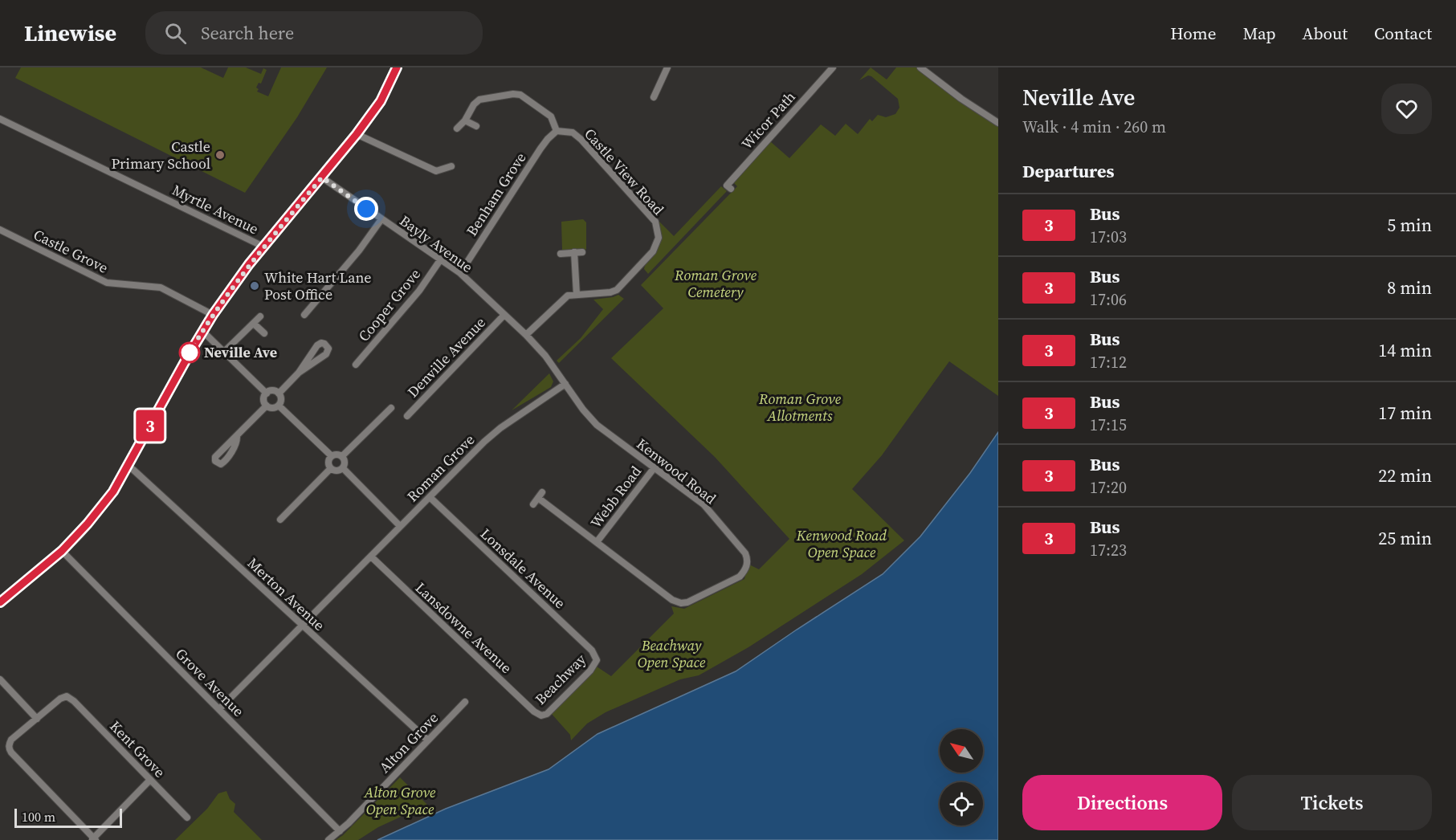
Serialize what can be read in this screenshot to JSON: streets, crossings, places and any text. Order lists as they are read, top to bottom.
{
  "streets": {
    "street": [
      "Wicor Path",
      "Castle View Road",
      "Benham Grove",
      "Myrtle Avenue",
      "Bayly Avenue",
      "Castle Grove",
      "Cooper Grove",
      "Denville Avenue",
      "Roman Grove",
      "Kenwood Road",
      "Webb Road",
      "Lonsdale Avenue",
      "Merton Avenue",
      "Lansdowne Avenue",
      "Beachway",
      "Grove Avenue",
      "Alton Grove",
      "Kent Grove"
    ]
  },
  "crossings": [
    ["Castle View Road", "Benham Grove"],
    ["Castle View Road", "Bayly Avenue"],
    ["Benham Grove", "Bayly Avenue"],
    ["Bayly Avenue", "Cooper Grove"],
    ["Bayly Avenue", "Denville Avenue"],
    ["Bayly Avenue", "Roman Grove"],
    ["Bayly Avenue", "Kenwood Road"],
    ["Roman Grove", "Kenwood Road"],
    ["Roman Grove", "Lonsdale Avenue"],
    ["Roman Grove", "Merton Avenue"],
    ["Roman Grove", "Lansdowne Avenue"],
    ["Roman Grove", "Grove Avenue"],
    ["Kenwood Road", "Webb Road"],
    ["Lonsdale Avenue", "Beachway"],
    ["Merton Avenue", "Alton Grove"],
    ["Lansdowne Avenue", "Beachway"],
    ["Grove Avenue", "Alton Grove"]
  ],
  "parks": [
    "Roman Grove Cemetery",
    "Roman Grove Allotments",
    "Kenwood Road Open Space",
    "Beachway Open Space",
    "Alton Grove Open Space"
  ],
  "places": ["Castle Primary School", "White Hart Lane Post Office", "Neville Ave"],
  "lines": ["bus line 3"],
  "scale_bar": "100 m",
  "north": "top left",
  "page": {
    "header": "Linewise",
    "search": "Search here",
    "nav": [
      "Home",
      "Map",
      "About",
      "Contact"
    ],
    "on_map": "3",
    "heading": [
      ["Neville Ave", "Walk · 4 min · 260 m"],
      "Departures"
    ],
    "list": [
      {
        "mark": "3",
        "name": "Bus",
        "note": "17:03",
        "value": "5 min"
      },
      {
        "mark": "3",
        "name": "Bus",
        "note": "17:06",
        "value": "8 min"
      },
      {
        "mark": "3",
        "name": "Bus",
        "note": "17:12",
        "value": "14 min"
      },
      {
        "mark": "3",
        "name": "Bus",
        "note": "17:15",
        "value": "17 min"
      },
      {
        "mark": "3",
        "name": "Bus",
        "note": "17:20",
        "value": "22 min"
      },
      {
        "mark": "3",
        "name": "Bus",
        "note": "17:23",
        "value": "25 min"
      }
    ],
    "buttons": ["Directions", "Tickets"],
    "scale": "100 m"
  }
}
